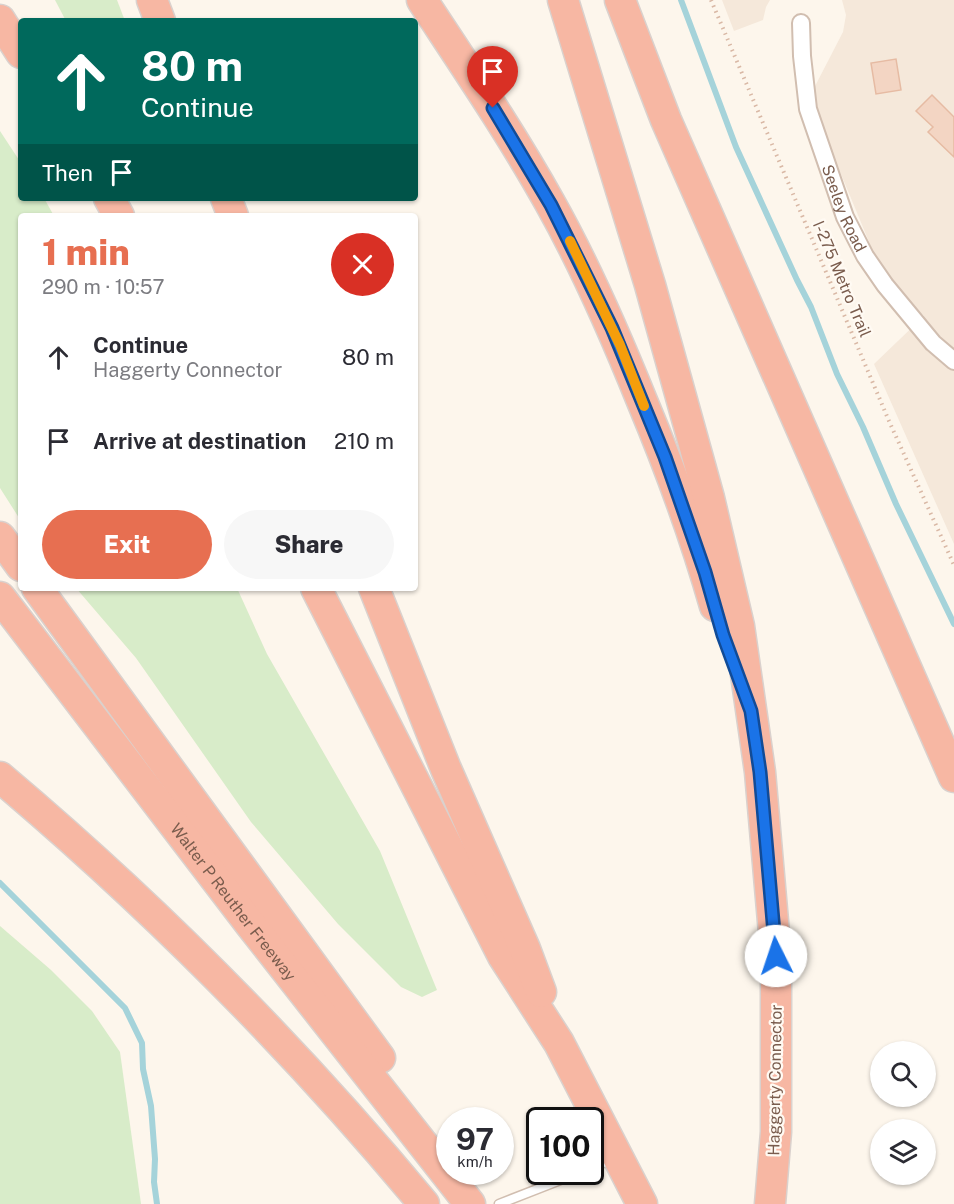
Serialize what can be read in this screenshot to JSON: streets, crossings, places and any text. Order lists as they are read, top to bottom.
{
  "streets": {
    "highway": ["Walter P Reuther Freeway", "Haggerty Connector"],
    "street": ["Seeley Road"],
    "path": ["I-275 Metro Trail"]
  },
  "page": {
    "turn": ["80 m", "Continue"],
    "then": "Then",
    "heading": ["1 min", "290 m · 10:57"],
    "list": [
      {
        "name": "Continue",
        "note": "Haggerty Connector",
        "value": "80 m"
      },
      {
        "name": "Arrive at destination",
        "value": "210 m"
      }
    ],
    "buttons": ["Exit", "Share"],
    "speed": "97 km/h",
    "limit": "100"
  }
}
